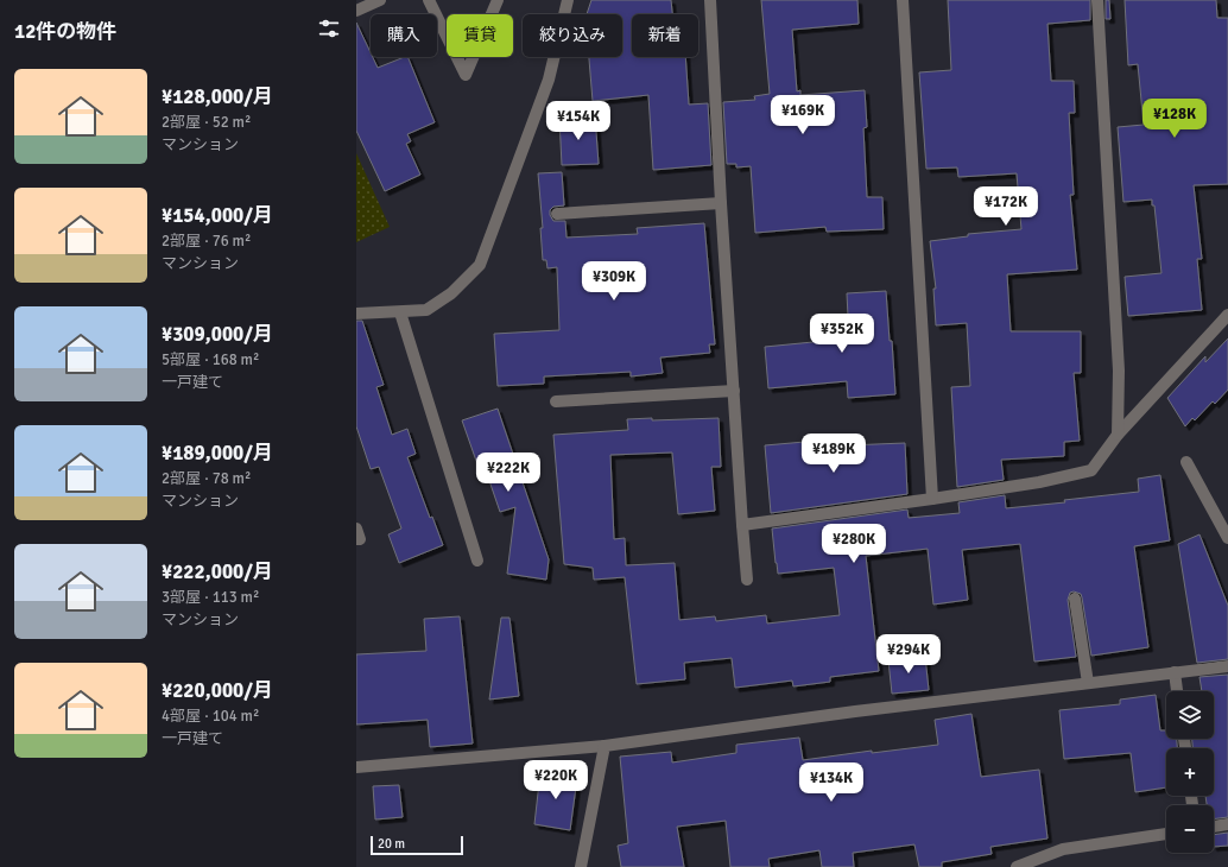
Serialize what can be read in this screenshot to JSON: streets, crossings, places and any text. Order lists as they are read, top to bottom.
{
  "scale_bar": "20 m",
  "page": {
    "heading": "12件の物件",
    "chip": [
      "購入",
      "賃貸",
      "絞り込み",
      "新着"
    ],
    "list": [
      {
        "name": "¥128,000/月",
        "note": "2部屋 · 52 m² · マンション"
      },
      {
        "name": "¥154,000/月",
        "note": "2部屋 · 76 m² · マンション"
      },
      {
        "name": "¥309,000/月",
        "note": "5部屋 · 168 m² · 一戸建て"
      },
      {
        "name": "¥189,000/月",
        "note": "2部屋 · 78 m² · マンション"
      },
      {
        "name": "¥222,000/月",
        "note": "3部屋 · 113 m² · マンション"
      },
      {
        "name": "¥220,000/月",
        "note": "4部屋 · 104 m² · 一戸建て"
      }
    ],
    "price": [
      "¥169K",
      "¥128K",
      "¥154K",
      "¥172K",
      "¥309K",
      "¥352K",
      "¥189K",
      "¥222K",
      "¥280K",
      "¥294K",
      "¥220K",
      "¥134K"
    ],
    "map_buttons": ["+", "−"],
    "scale": "20 m"
  }
}
